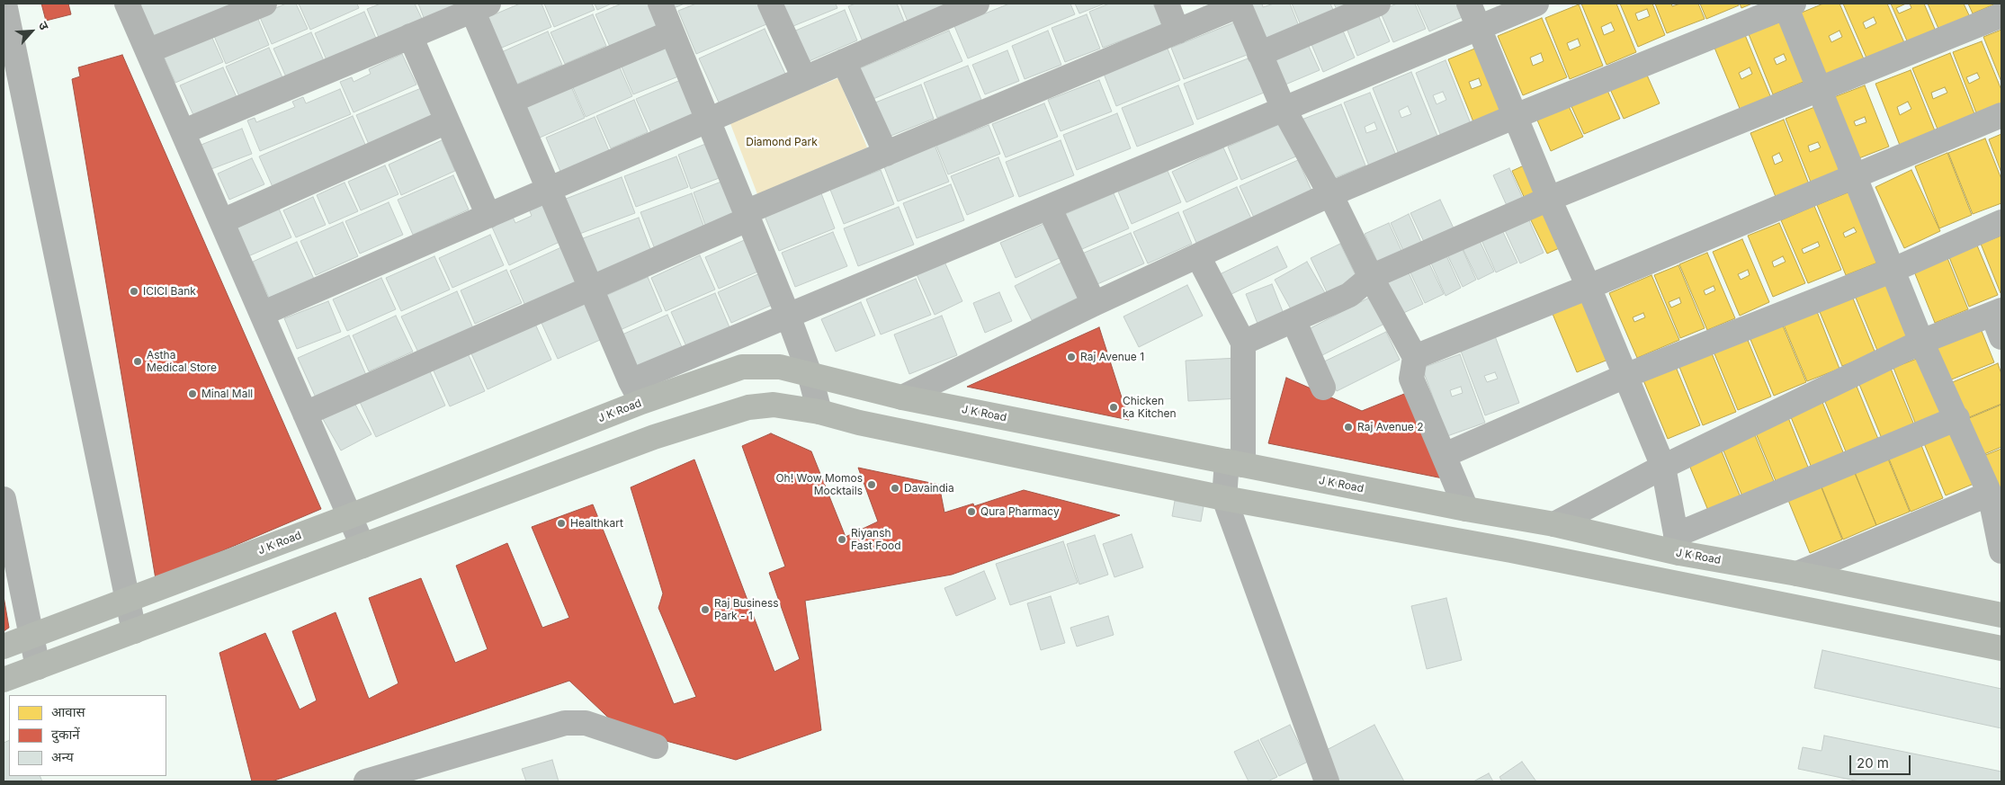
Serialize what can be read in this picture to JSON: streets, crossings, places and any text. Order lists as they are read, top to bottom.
{
  "streets": {
    "main road": ["J K Road"]
  },
  "parks": ["Diamond Park"],
  "places": [
    "ICICI Bank",
    "Raj Avenue 1",
    "Astha Medical Store",
    "Minal Mall",
    "Chicken ka Kitchen",
    "Raj Avenue 2",
    "Oh! Wow Momos Mocktails",
    "Davaindia",
    "Qura Pharmacy",
    "Healthkart",
    "Riyansh Fast Food",
    "Raj Business Park - 1"
  ],
  "legend": ["आवास", "दुकानें", "अन्य"],
  "scale_bar": "20 m",
  "north": "top right"
}
